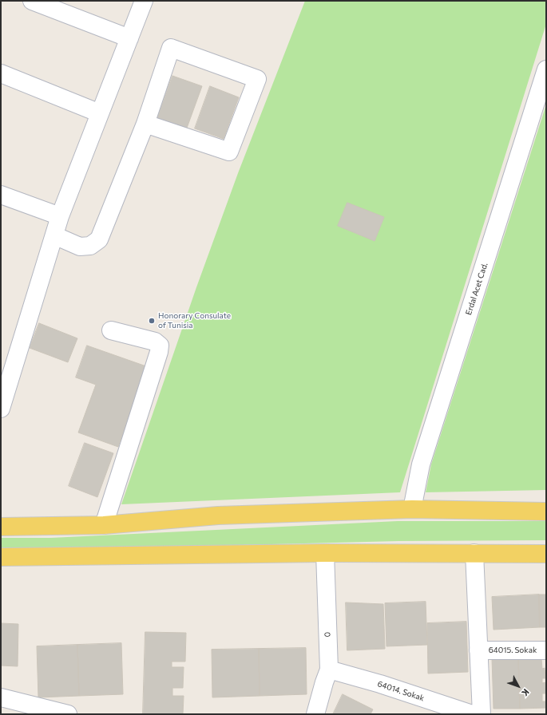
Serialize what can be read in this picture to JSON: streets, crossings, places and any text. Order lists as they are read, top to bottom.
{
  "streets": {
    "street": [
      "Erdal Acet Cad.",
      "0",
      "64015. Sokak",
      "64014. Sokak"
    ]
  },
  "crossings": [
    ["0", "64014. Sokak"]
  ],
  "places": ["Honorary Consulate of Tunisia"],
  "north": "bottom right"
}
